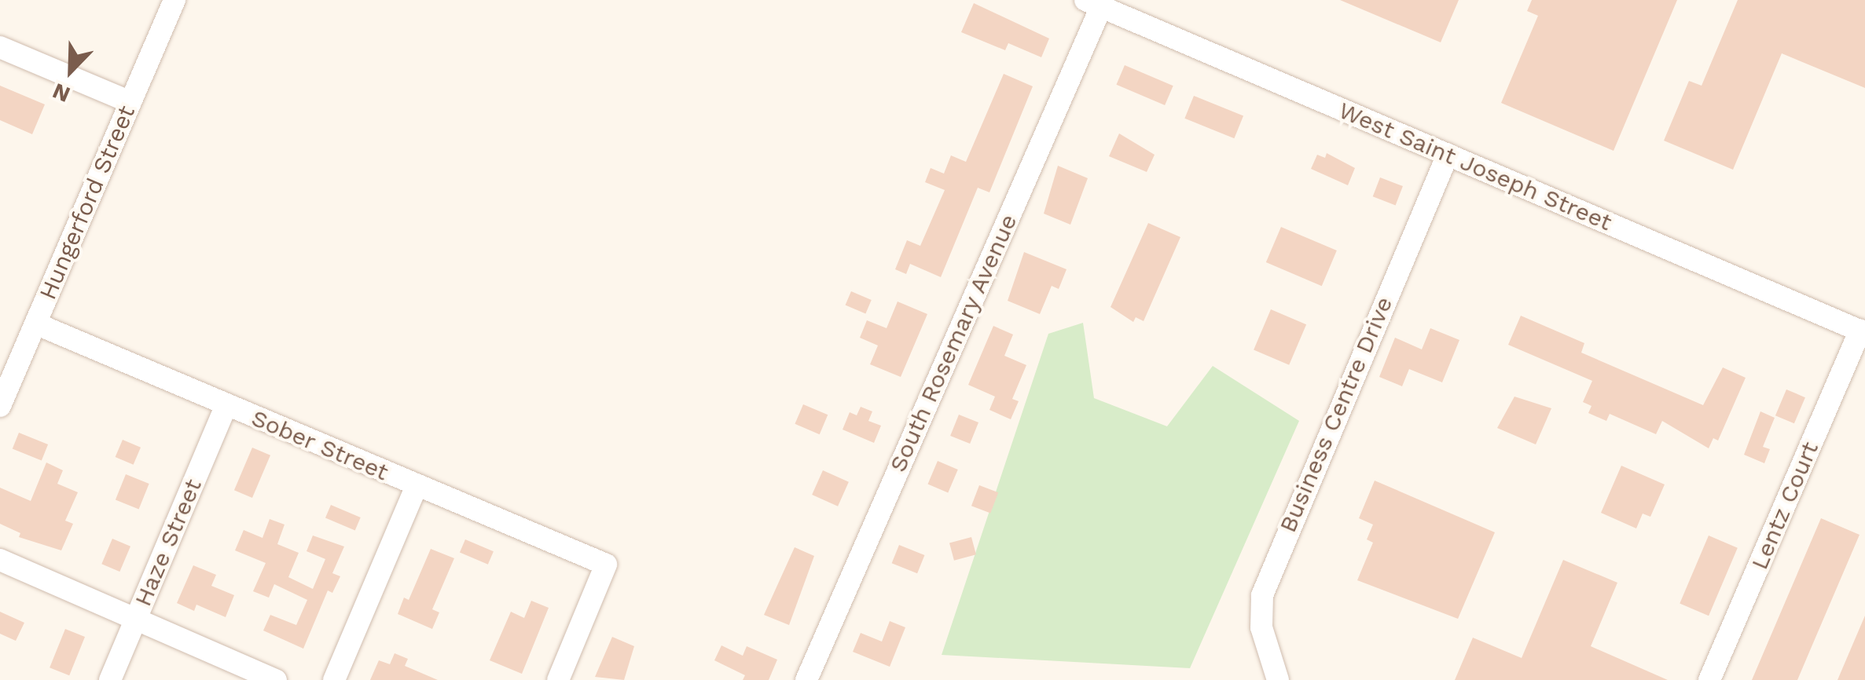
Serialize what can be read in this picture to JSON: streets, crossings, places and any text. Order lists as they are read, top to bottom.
{
  "streets": {
    "street": [
      "West Saint Joseph Street",
      "Hungerford Street",
      "South Rosemary Avenue",
      "Business Centre Drive",
      "Sober Street",
      "Lentz Court",
      "Haze Street"
    ]
  },
  "crossings": [
    ["West Saint Joseph Street", "South Rosemary Avenue"],
    ["West Saint Joseph Street", "Business Centre Drive"],
    ["West Saint Joseph Street", "Lentz Court"],
    ["Hungerford Street", "Sober Street"],
    ["Sober Street", "Haze Street"]
  ],
  "north": "bottom left"
}
